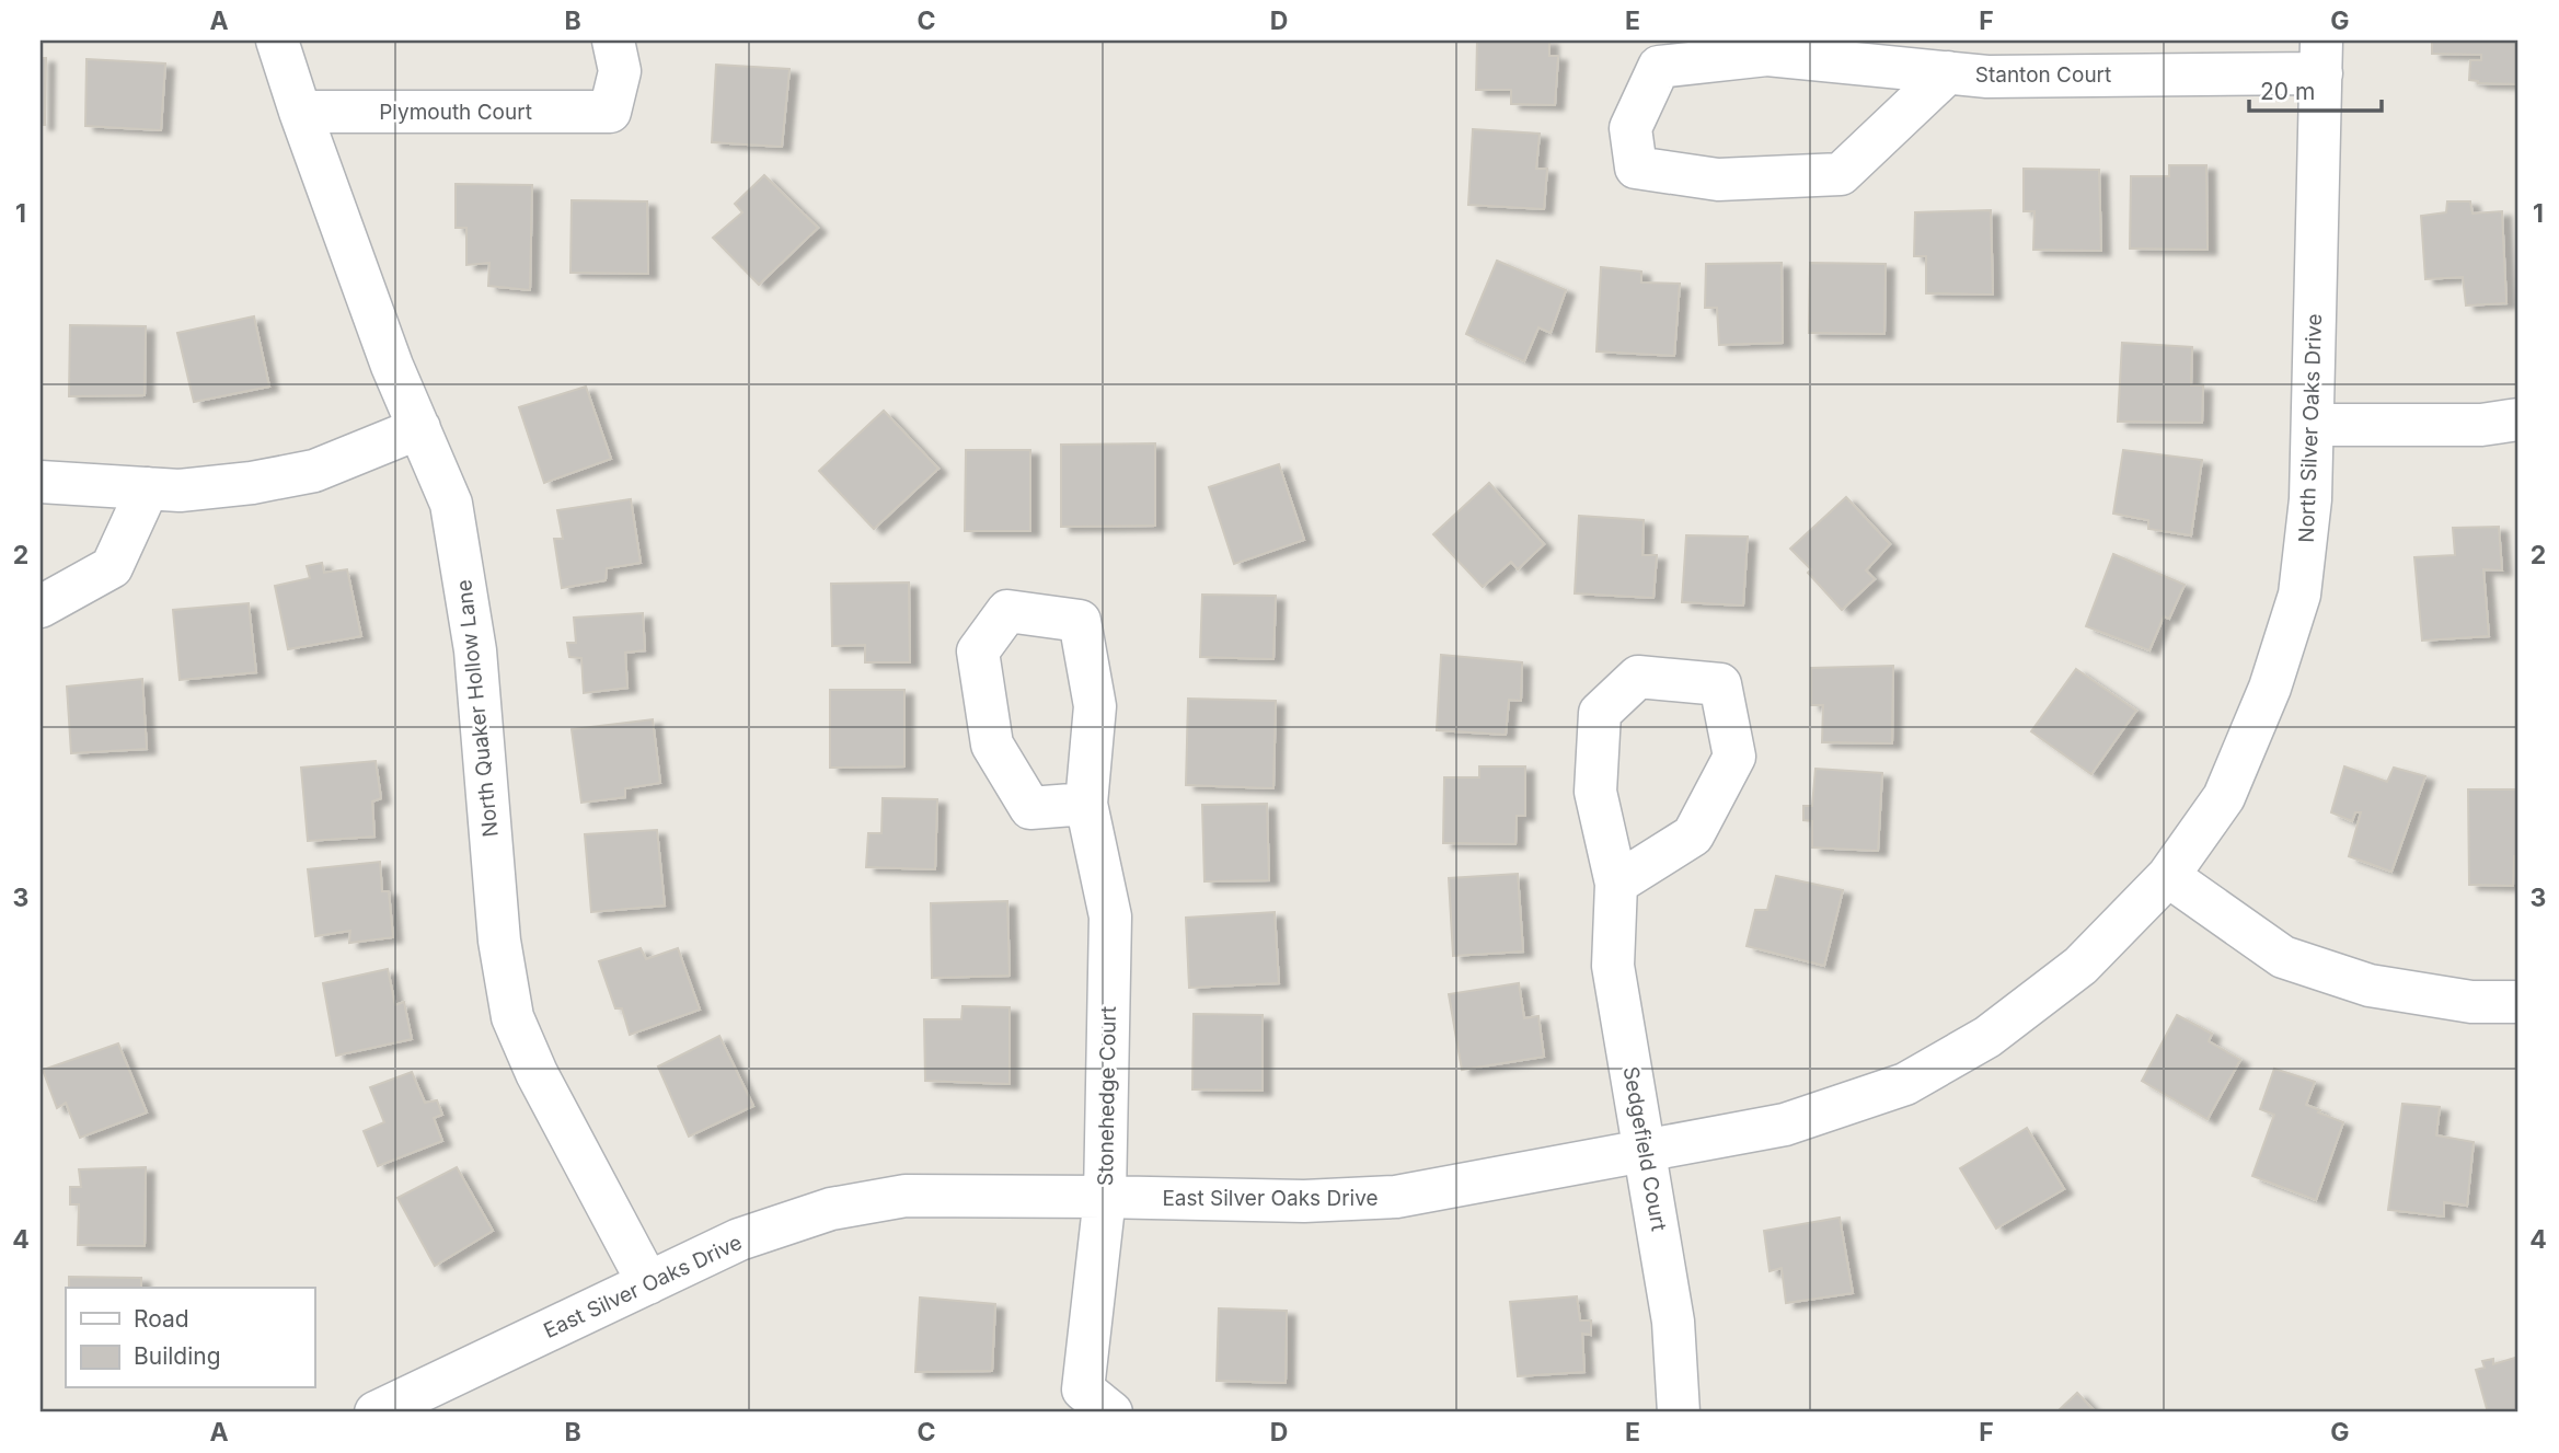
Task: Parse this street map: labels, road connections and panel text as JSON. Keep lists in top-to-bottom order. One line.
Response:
{"streets":{"street":["Stanton Court","Plymouth Court","North Silver Oaks Drive","North Quaker Hollow Lane","Stonehedge Court","Sedgefield Court","East Silver Oaks Drive"]},"crossings":[["Stanton Court","North Silver Oaks Drive"],["Plymouth Court","North Quaker Hollow Lane"],["North Silver Oaks Drive","East Silver Oaks Drive"],["North Quaker Hollow Lane","East Silver Oaks Drive"],["Stonehedge Court","East Silver Oaks Drive"],["Sedgefield Court","East Silver Oaks Drive"]],"legend":["Road","Building"],"scale_bar":"20 m","grid":{"columns":["A","B","C","D","E","F","G"],"rows":["1","2","3","4"]}}
